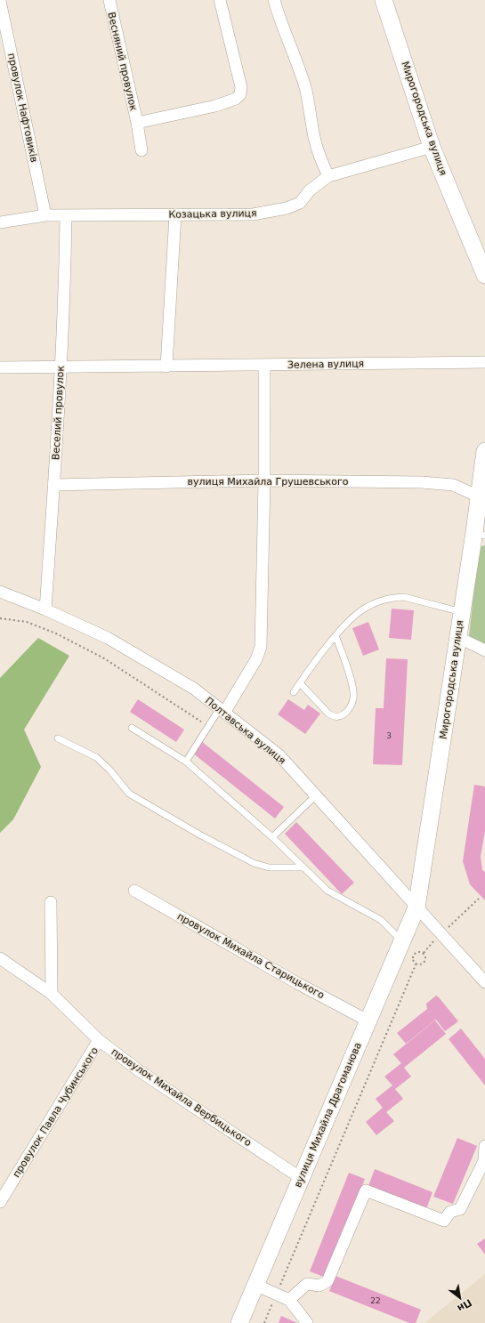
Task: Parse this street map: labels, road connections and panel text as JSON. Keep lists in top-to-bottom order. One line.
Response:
{"streets":{"street":["Весняний провулок","провулок Нафтовиків","Мирогородська вулиця","Козацька вулиця","Зелена вулиця","Веселий провулок","вулиця Михайла Грушевського","Полтавська вулиця","провулок Михайла Старицького","провулок Михайла Вербицького","провулок Павла Чубинського","вулиця Михайла Драгоманова"]},"crossings":[["провулок Нафтовиків","Козацька вулиця"],["Мирогородська вулиця","Козацька вулиця"],["Мирогородська вулиця","вулиця Михайла Грушевського"],["Мирогородська вулиця","Полтавська вулиця"],["Мирогородська вулиця","вулиця Михайла Драгоманова"],["Козацька вулиця","Веселий провулок"],["Зелена вулиця","Веселий провулок"],["Веселий провулок","вулиця Михайла Грушевського"],["Веселий провулок","Полтавська вулиця"],["Полтавська вулиця","вулиця Михайла Драгоманова"],["провулок Михайла Старицького","вулиця Михайла Драгоманова"],["провулок Михайла Вербицького","провулок Павла Чубинського"],["провулок Михайла Вербицького","вулиця Михайла Драгоманова"]],"house_numbers":["3","22"],"north":"bottom right"}
